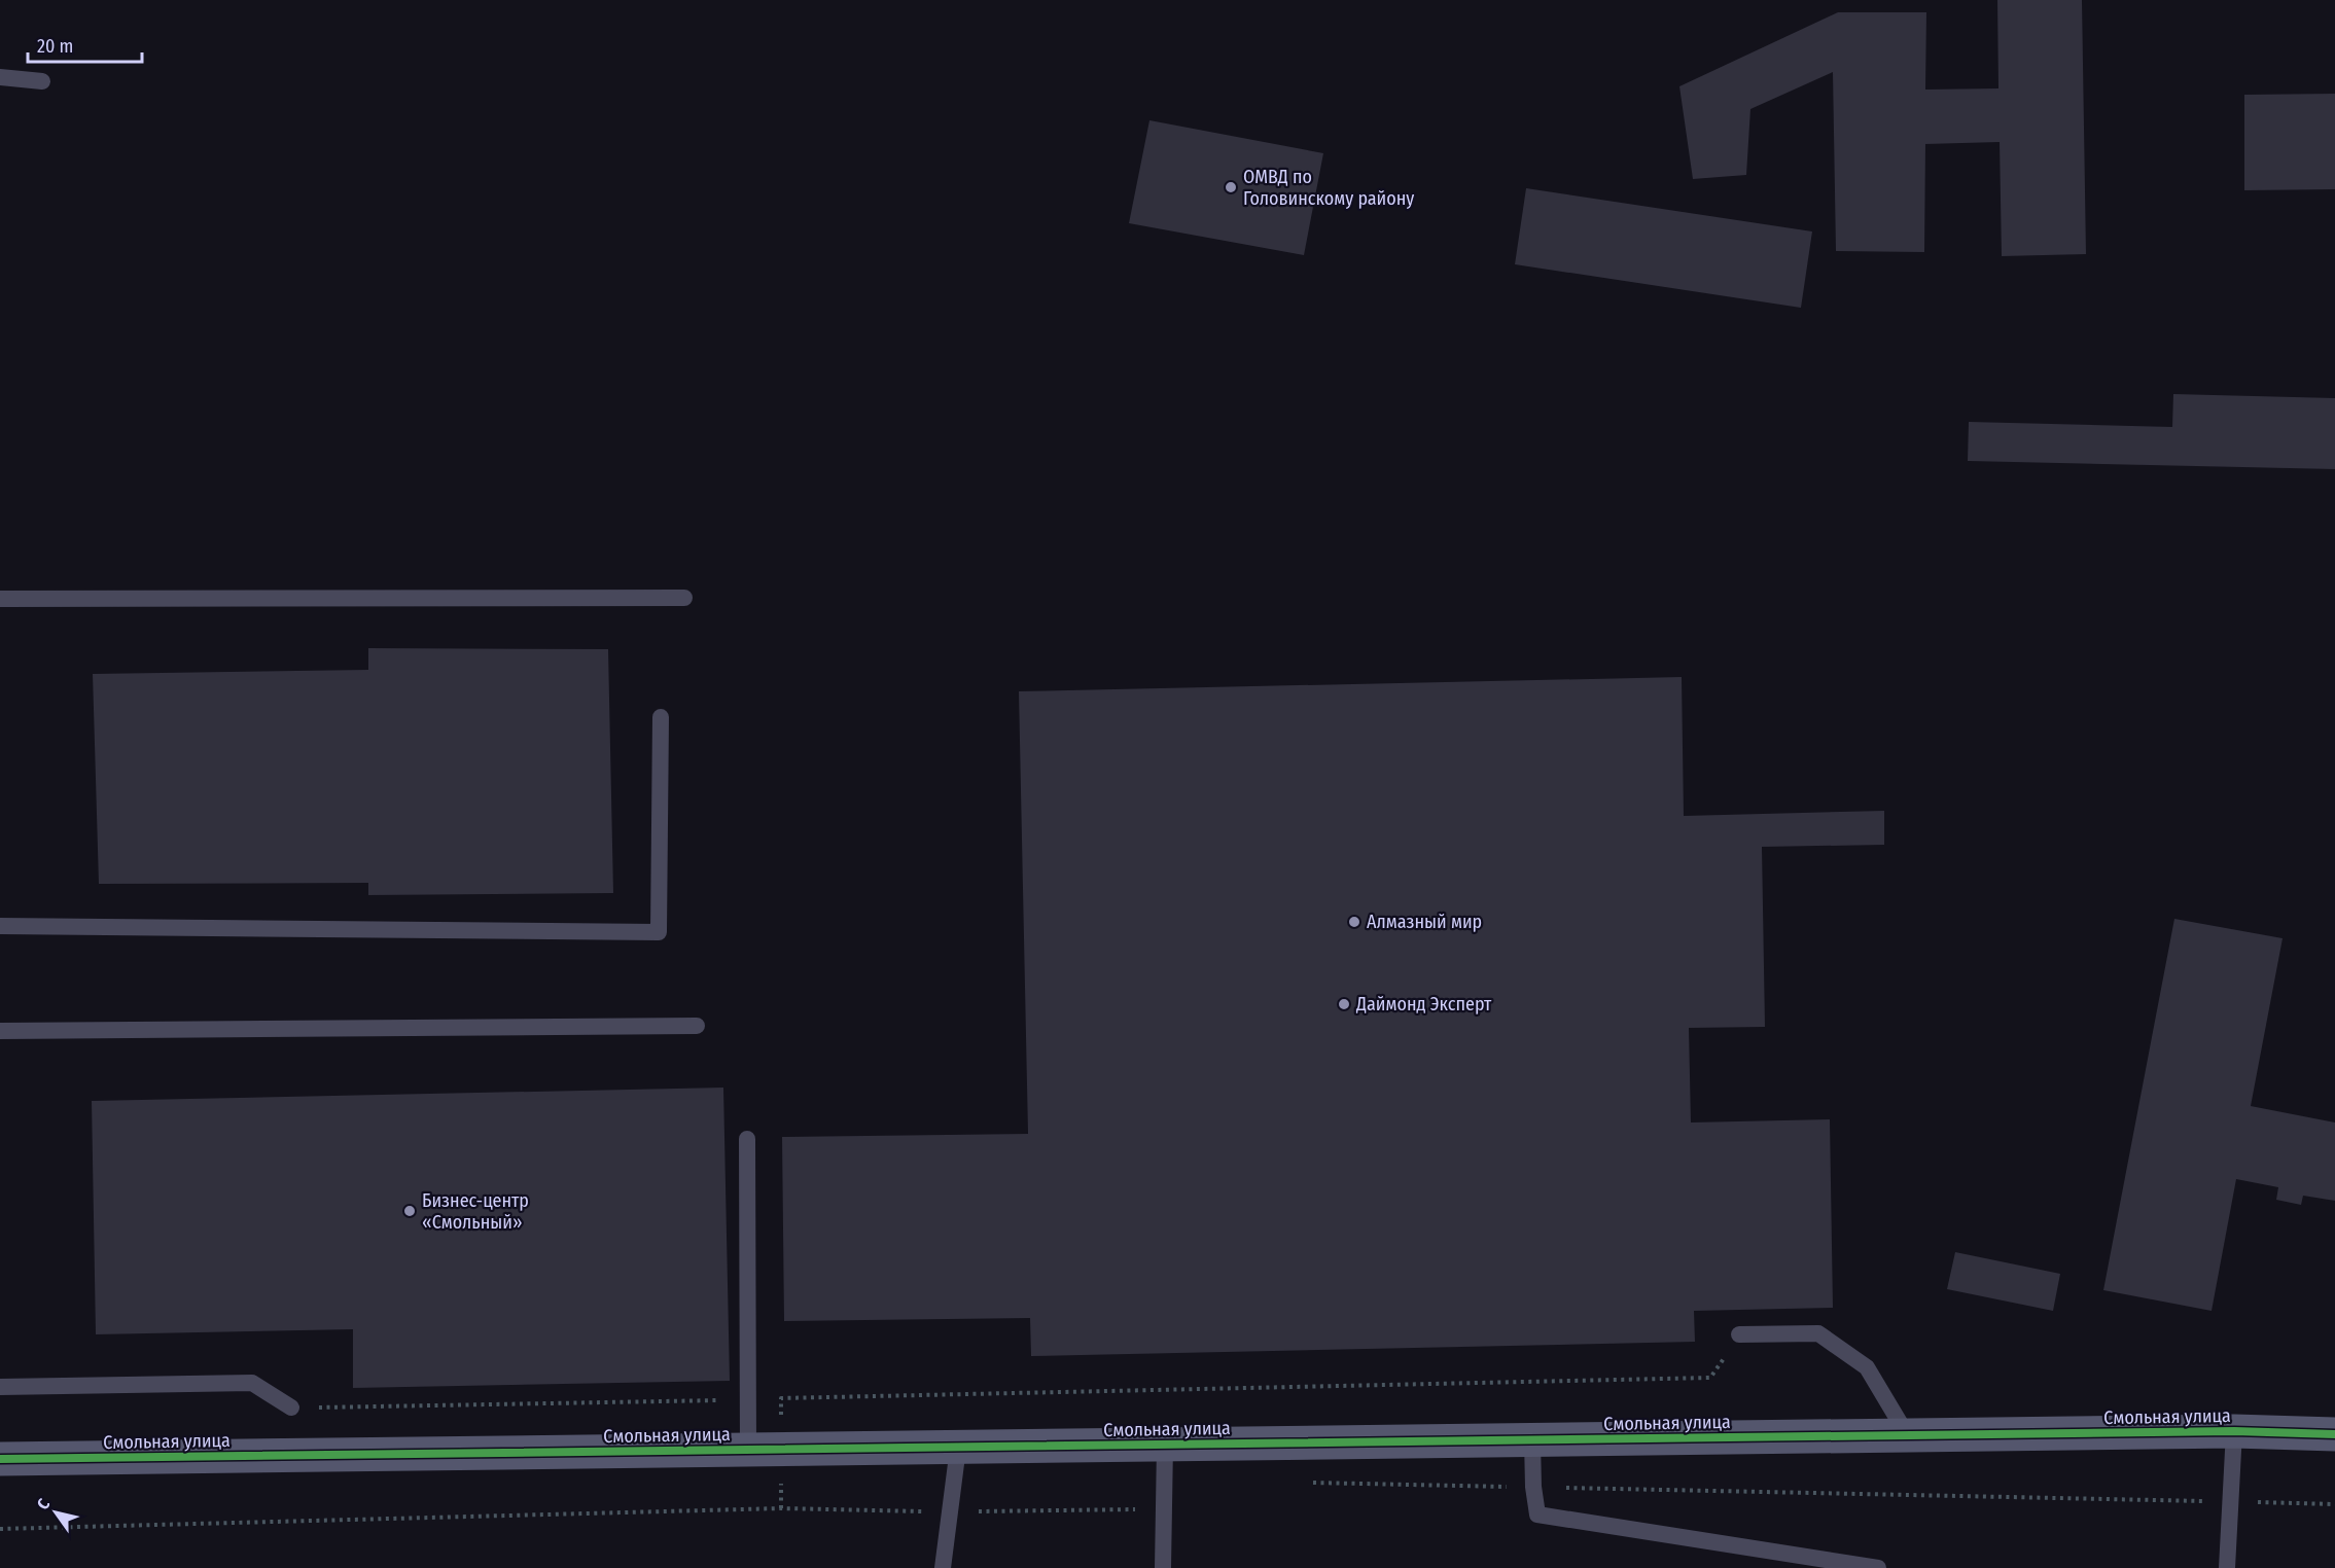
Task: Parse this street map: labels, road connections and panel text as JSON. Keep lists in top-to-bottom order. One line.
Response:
{"streets":{"street":["Смольная улица"]},"places":["ОМВД по Головинскому району","Алмазный мир","Даймонд Эксперт","Бизнес-центр «Смольный»"],"scale_bar":"20 m","north":"top left"}
